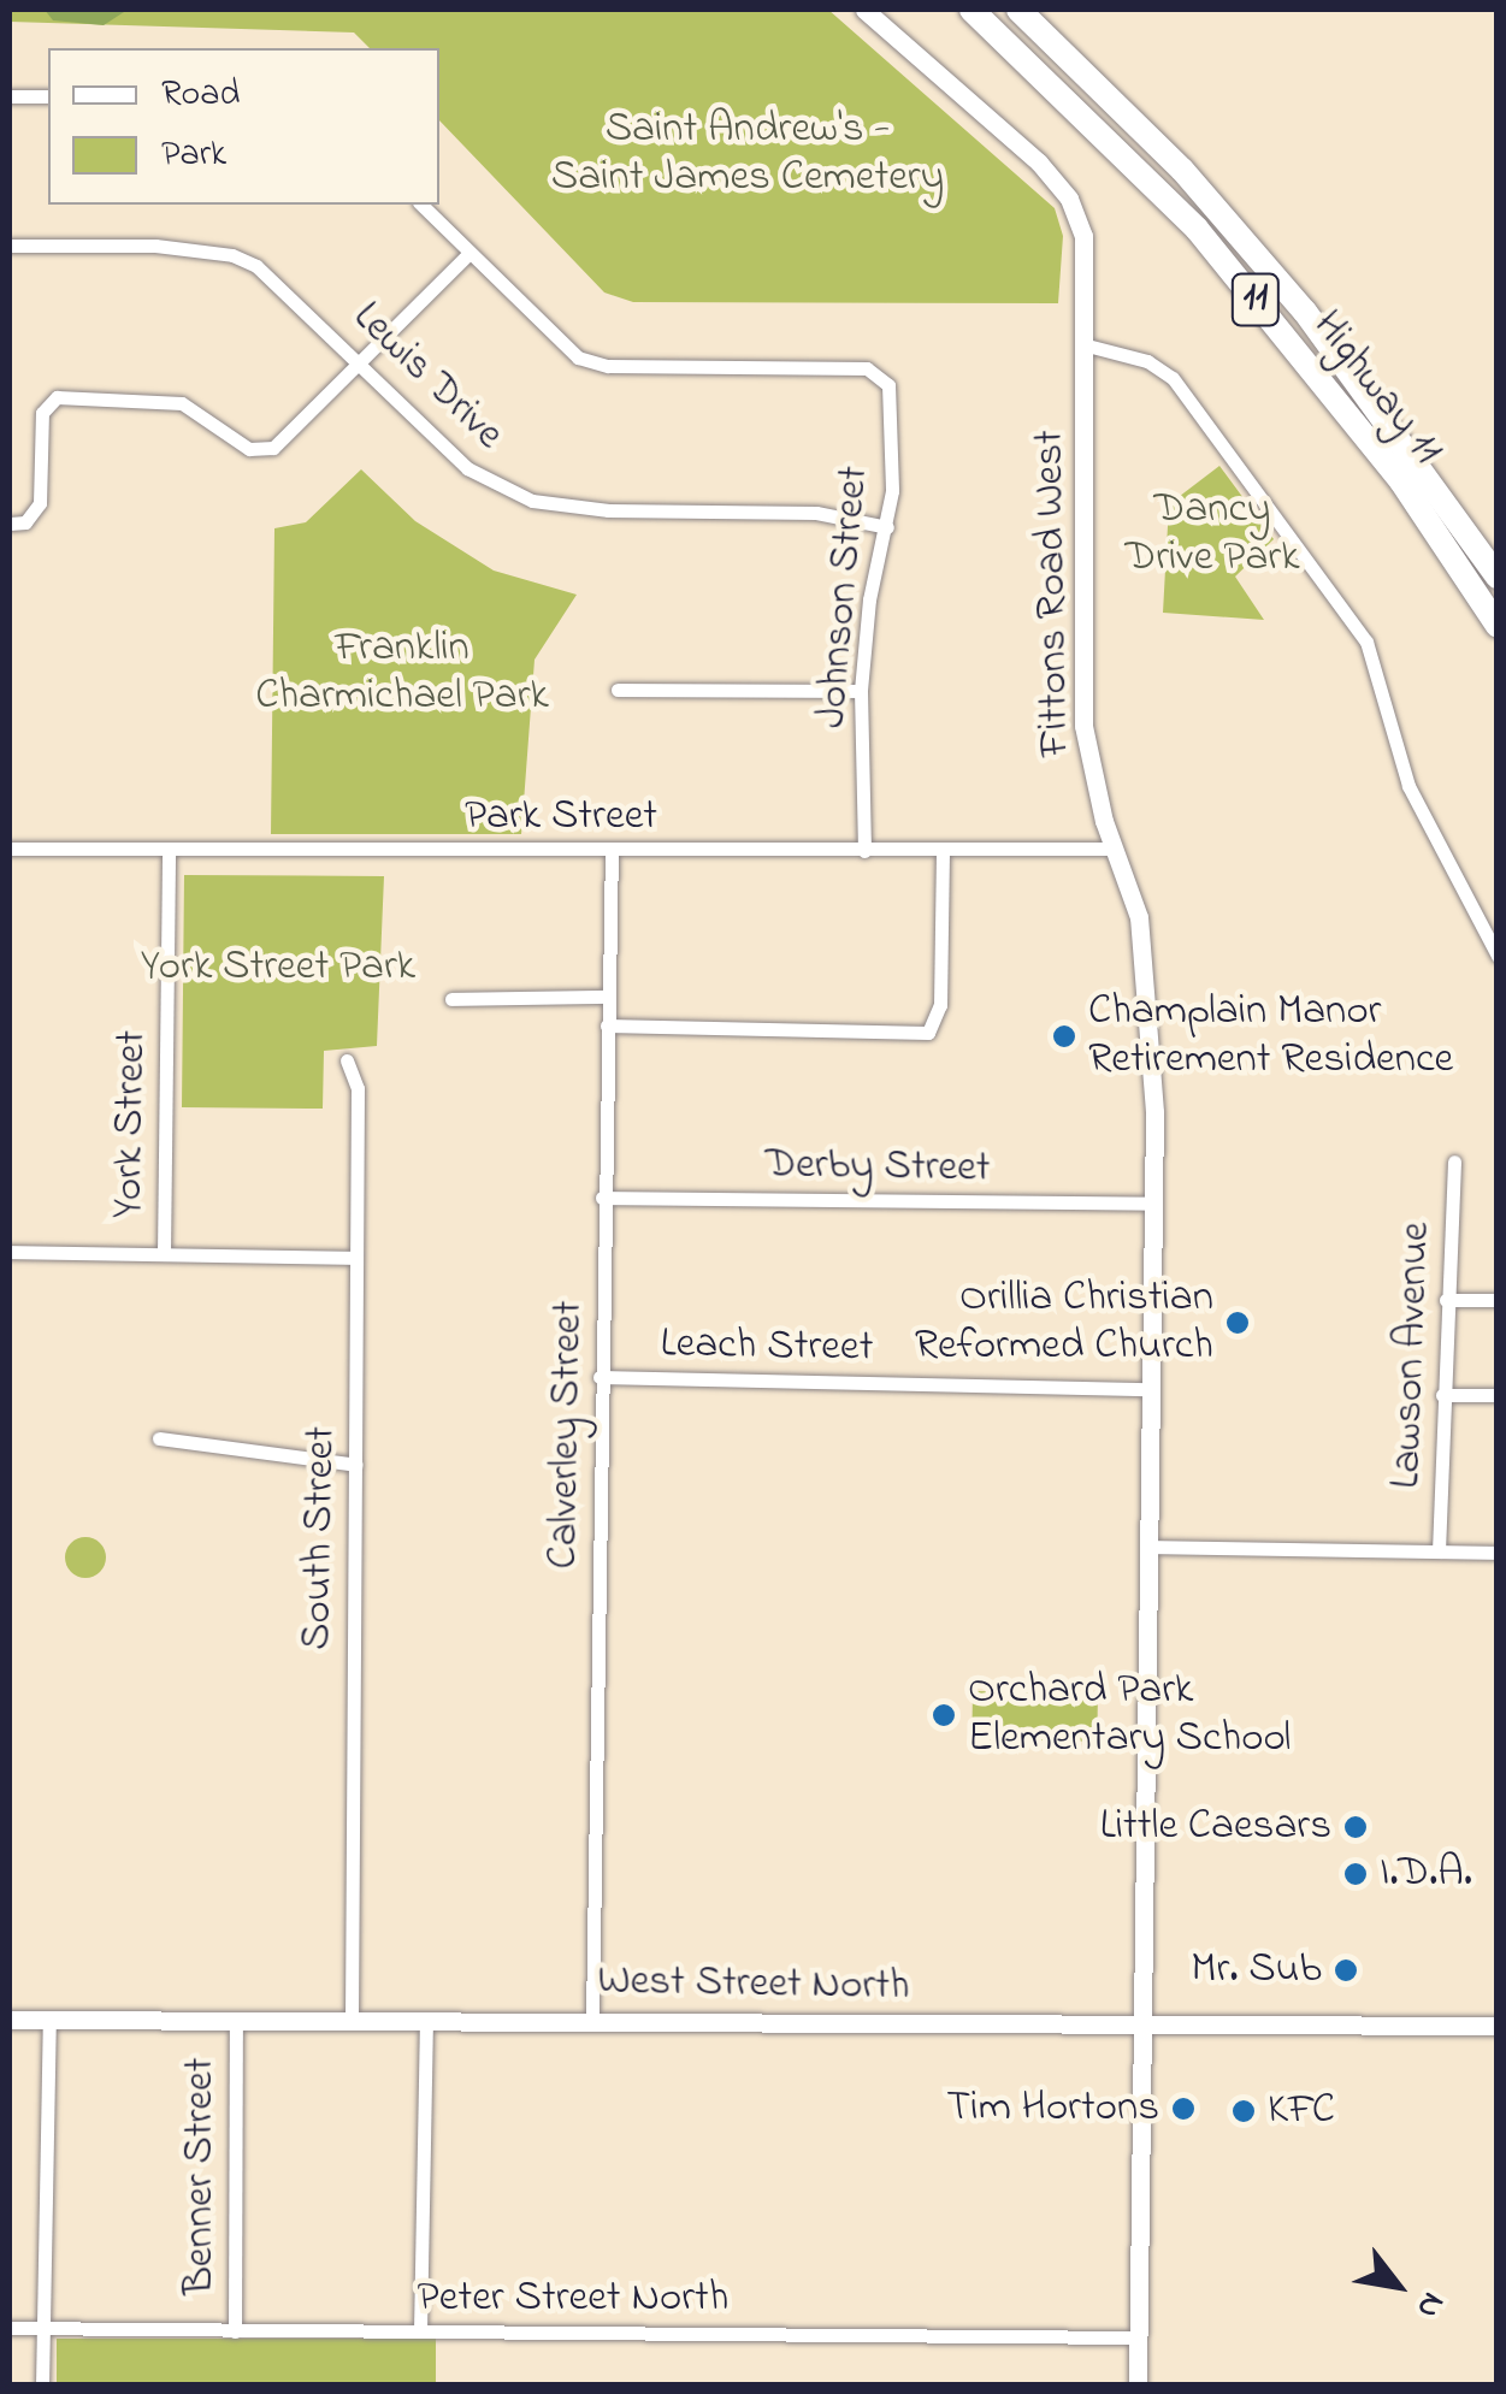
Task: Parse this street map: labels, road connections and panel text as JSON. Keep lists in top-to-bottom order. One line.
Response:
{"streets":{"highway":["11","Highway 11"],"street":["Lewis Drive","Fittons Road West","Johnson Street","Park Street","York Street","Derby Street","Leach Street","Lawson Avenue","Calverley Street","South Street","West Street North","Benner Street","Peter Street North"]},"crossings":[["Lewis Drive","Johnson Street"],["Fittons Road West","Park Street"],["Fittons Road West","Derby Street"],["Fittons Road West","Leach Street"],["Fittons Road West","West Street North"],["Fittons Road West","Peter Street North"],["Johnson Street","Park Street"],["Park Street","York Street"],["Park Street","Calverley Street"],["Derby Street","Calverley Street"],["Leach Street","Calverley Street"],["Calverley Street","West Street North"],["South Street","West Street North"],["West Street North","Benner Street"],["Benner Street","Peter Street North"]],"parks":["Saint Andrew's - Saint James Cemetery","Dancy Drive Park","Franklin Charmichael Park","York Street Park"],"places":["Champlain Manor Retirement Residence","Orillia Christian Reformed Church","Orchard Park Elementary School","Little Caesars","I.D.A.","Mr. Sub","Tim Hortons","KFC"],"legend":["Road","Park"],"north":"bottom right"}
